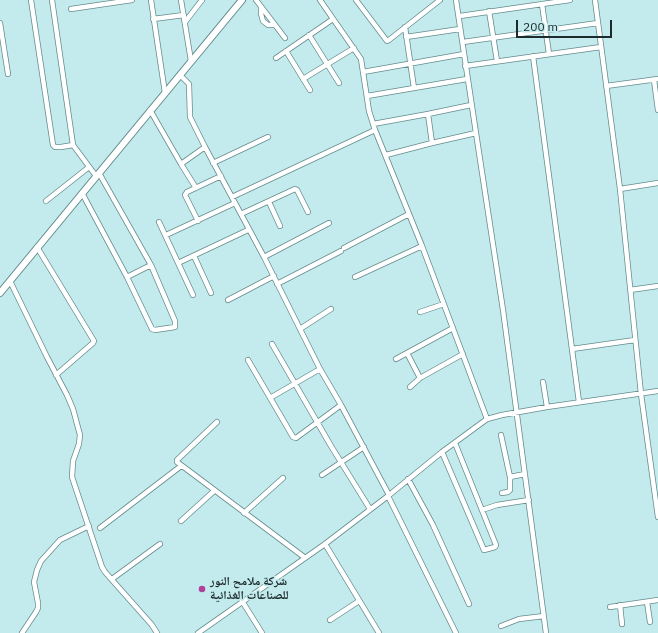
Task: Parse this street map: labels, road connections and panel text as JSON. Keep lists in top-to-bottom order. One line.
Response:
{"places":["شركة ملامح النور للصناعات الغذائية"],"scale_bar":"200 m"}
